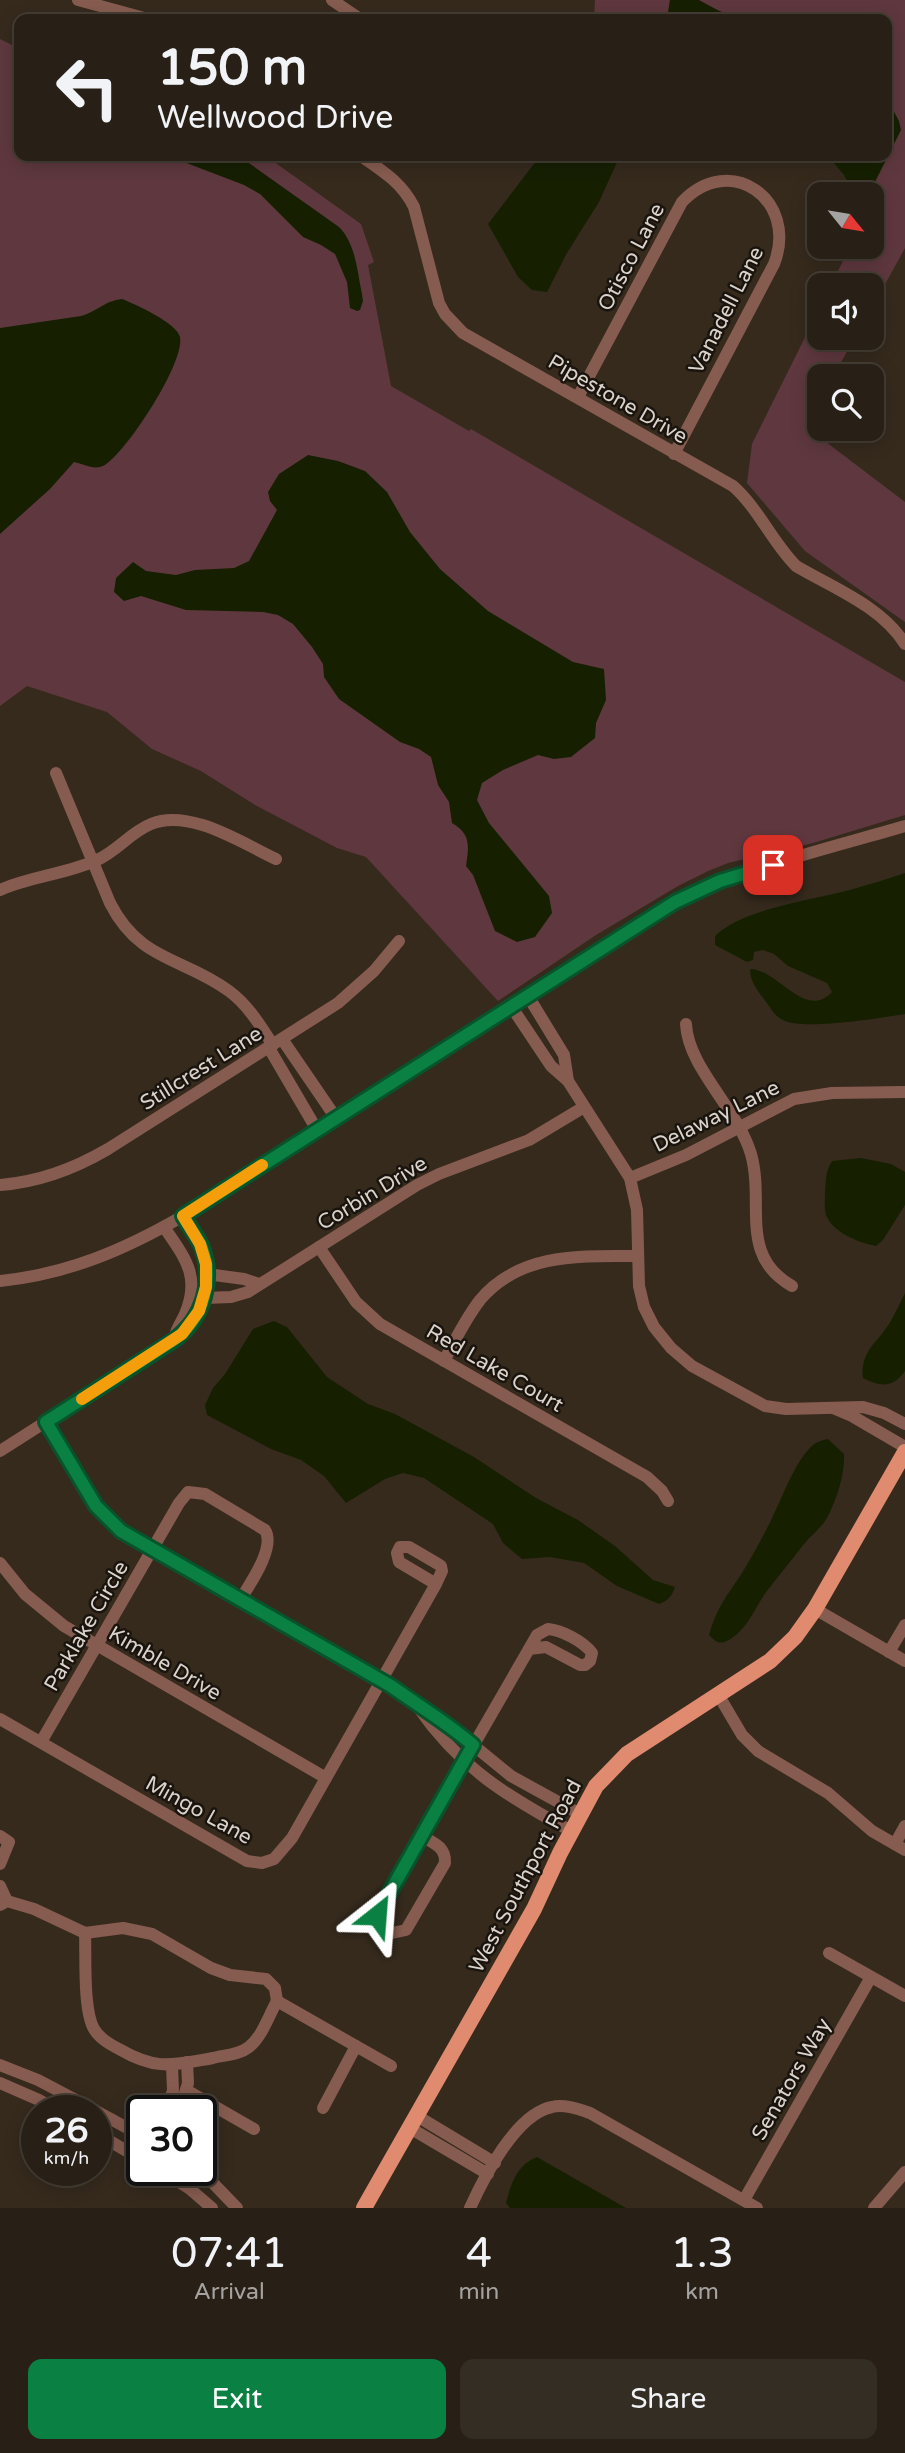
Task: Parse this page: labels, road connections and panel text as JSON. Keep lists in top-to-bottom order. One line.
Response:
{"streets":{"main road":["West Southport Road"],"street":["Otisco Lane","Vanadell Lane","Pipestone Drive","Stillcrest Lane","Delaway Lane","Corbin Drive","Red Lake Court","Parklake Circle","Kimble Drive","Mingo Lane","Senators Way"]},"crossings":[["Otisco Lane","Vanadell Lane"],["Otisco Lane","Pipestone Drive"],["Vanadell Lane","Pipestone Drive"],["Corbin Drive","Red Lake Court"],["Parklake Circle","Kimble Drive"],["Parklake Circle","Mingo Lane"],["Kimble Drive","Mingo Lane"]],"north":"bottom right","page":{"turn":["150 m","Wellwood Drive"],"speed":"26 km/h","limit":"30","eta":["07:41","Arrival","4","min","1.3","km"],"buttons":["Exit","Share"]}}
